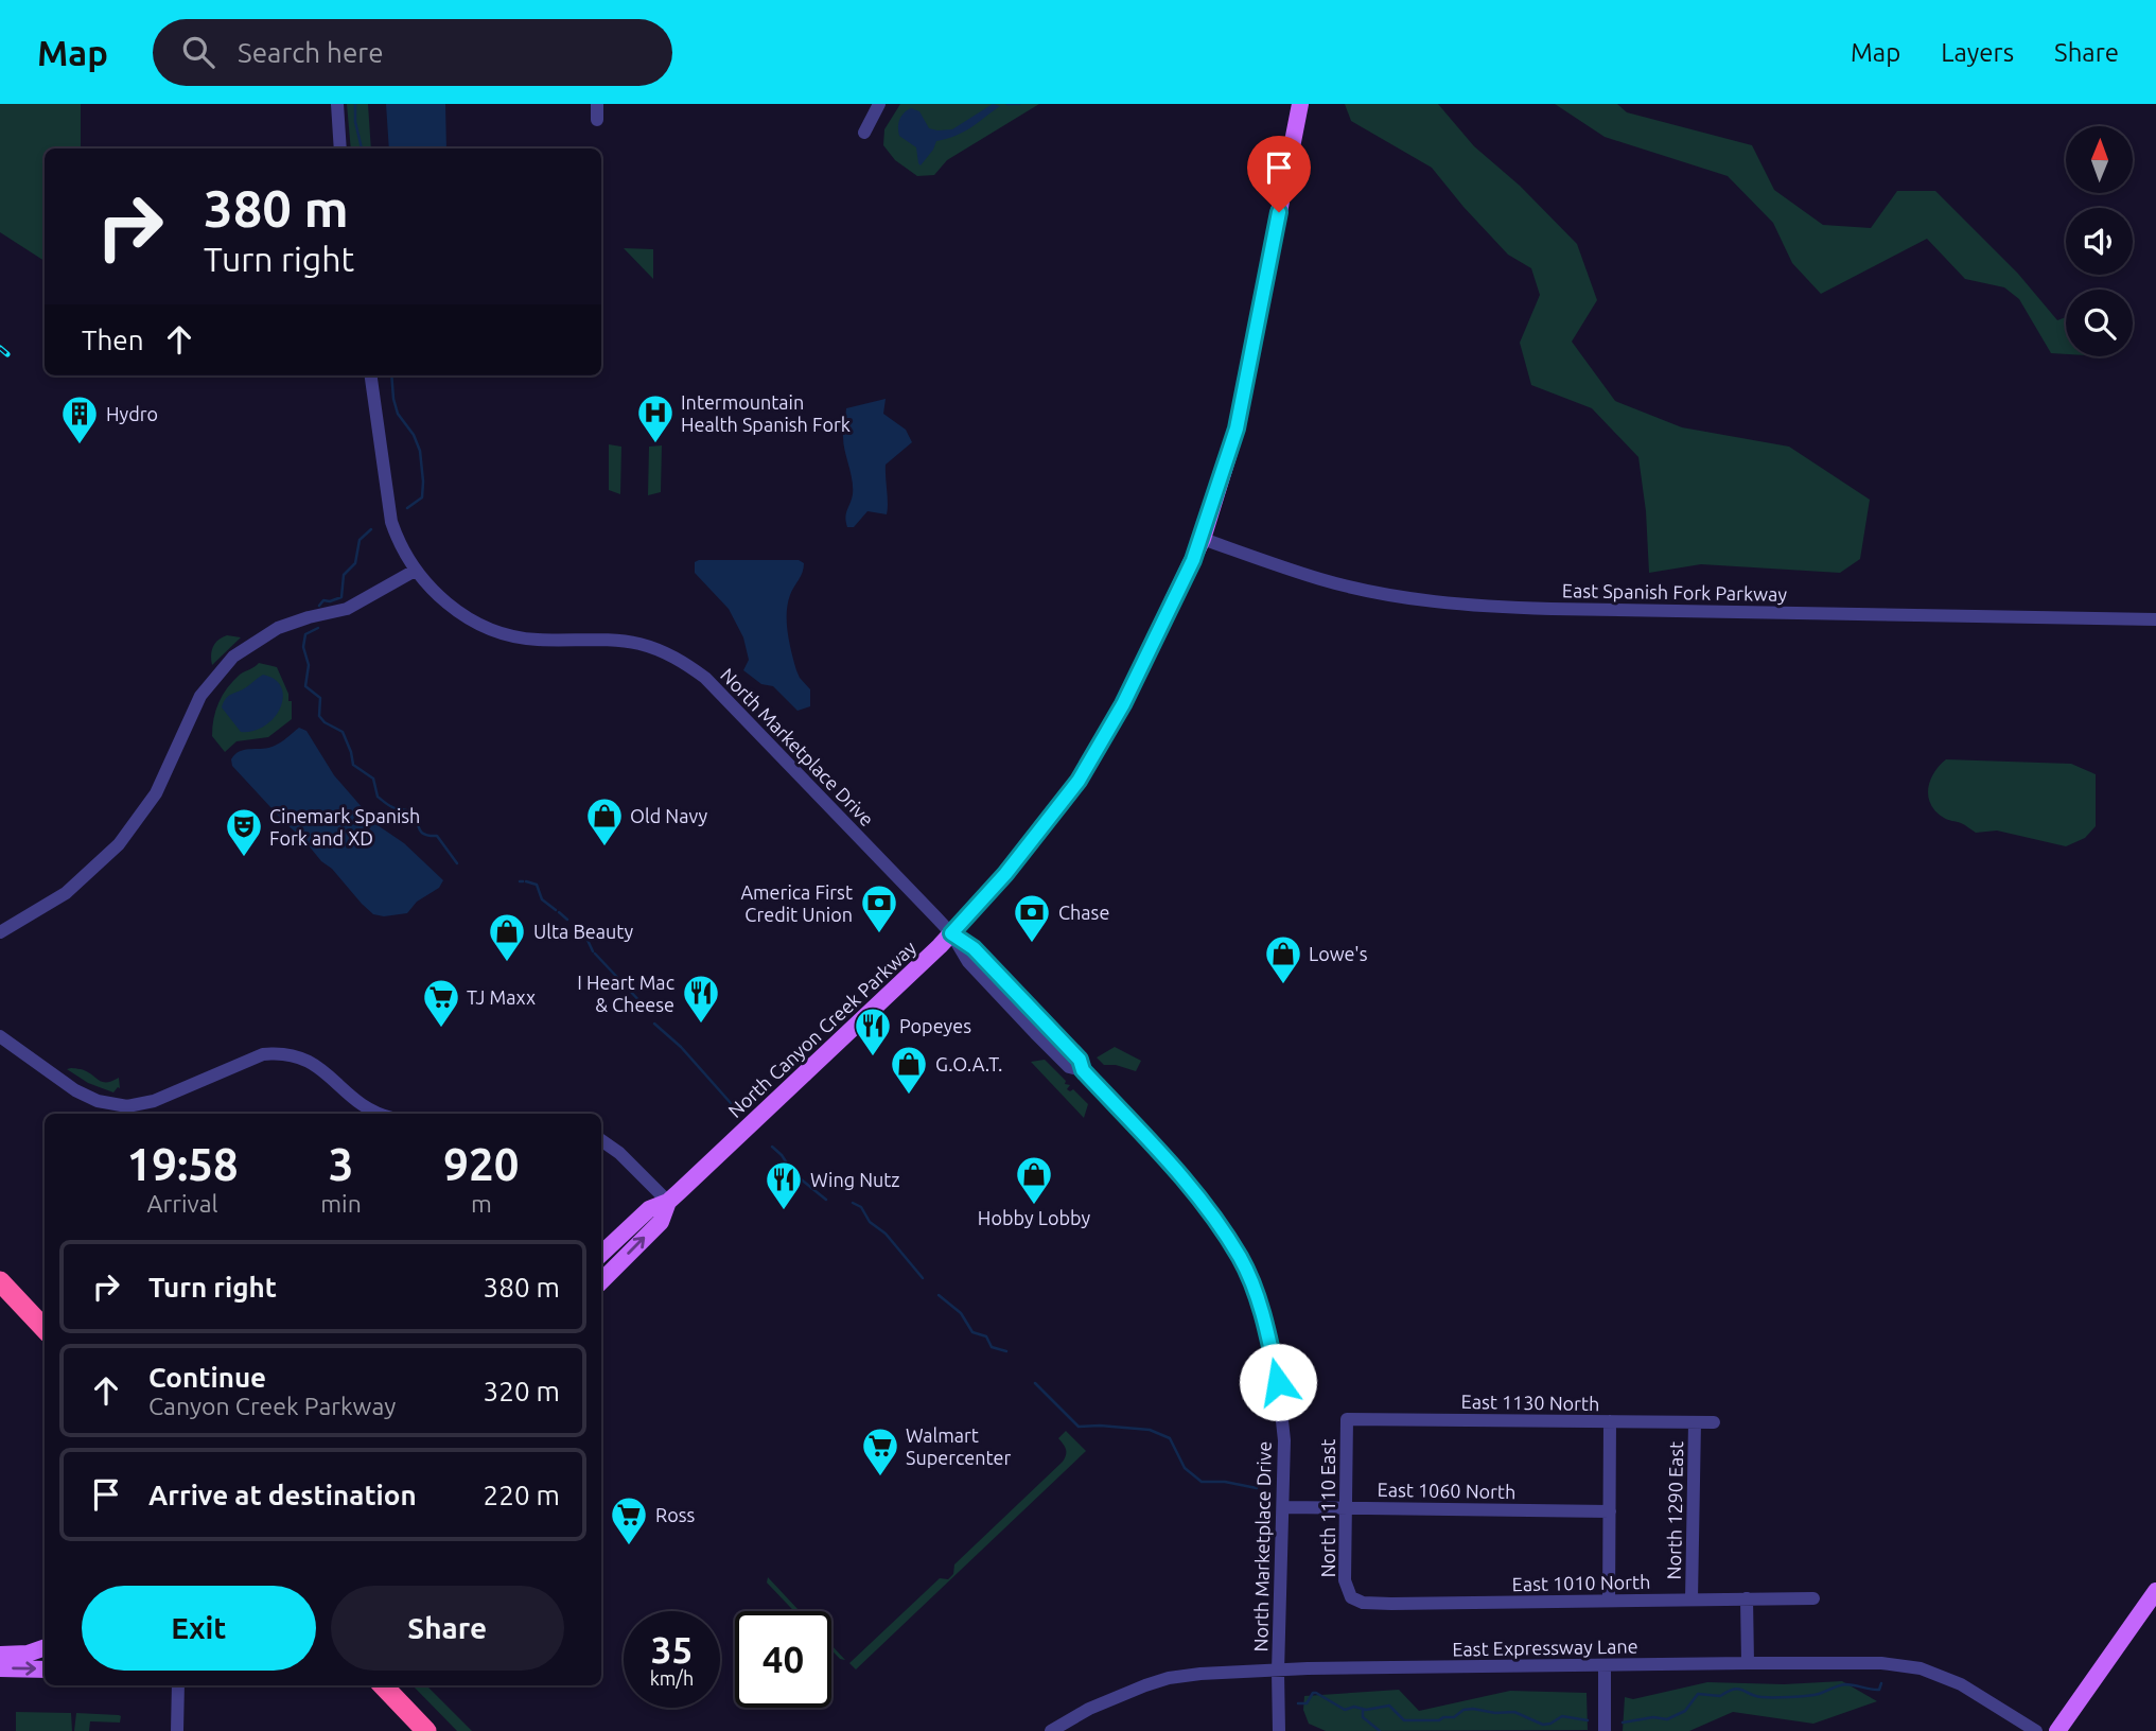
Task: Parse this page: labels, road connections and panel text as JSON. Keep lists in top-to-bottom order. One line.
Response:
{"streets":{"main road":["North Canyon Creek Parkway"],"street":["East Spanish Fork Parkway","North Marketplace Drive","East 1130 North","East 1060 North","North 1110 East","North 1290 East","East 1010 North","East Expressway Lane"]},"crossings":[["East Spanish Fork Parkway","North Canyon Creek Parkway"],["North Marketplace Drive","North Canyon Creek Parkway"],["North Marketplace Drive","East 1060 North"],["North Marketplace Drive","East Expressway Lane"],["East 1130 North","North 1110 East"],["East 1130 North","North 1290 East"],["East 1060 North","North 1110 East"],["North 1110 East","East 1010 North"],["North 1290 East","East 1010 North"]],"places":{"hospital":["Intermountain Health Spanish Fork"],"building":["Hydro"],"shop":["Old Navy","Ulta Beauty","Lowe's","G.O.A.T.","Hobby Lobby"],"theatre":["Cinemark Spanish Fork and XD"],"bank":["America First Credit Union","Chase"],"restaurant":["I Heart Mac & Cheese","Popeyes","Wing Nutz"],"supermarket":["TJ Maxx","Walmart Supercenter","Ross"]},"north":"top","page":{"header":"Map","search":"Search here","nav":["Map","Layers","Share"],"turn":["380 m","Turn right"],"then":"Then","eta":["19:58","Arrival","3","min","920","m"],"list":[{"name":"Turn right","value":"380 m"},{"name":"Continue","note":"Canyon Creek Parkway","value":"320 m"},{"name":"Arrive at destination","value":"220 m"}],"buttons":["Exit","Share"],"speed":"35 km/h","limit":"40"}}
